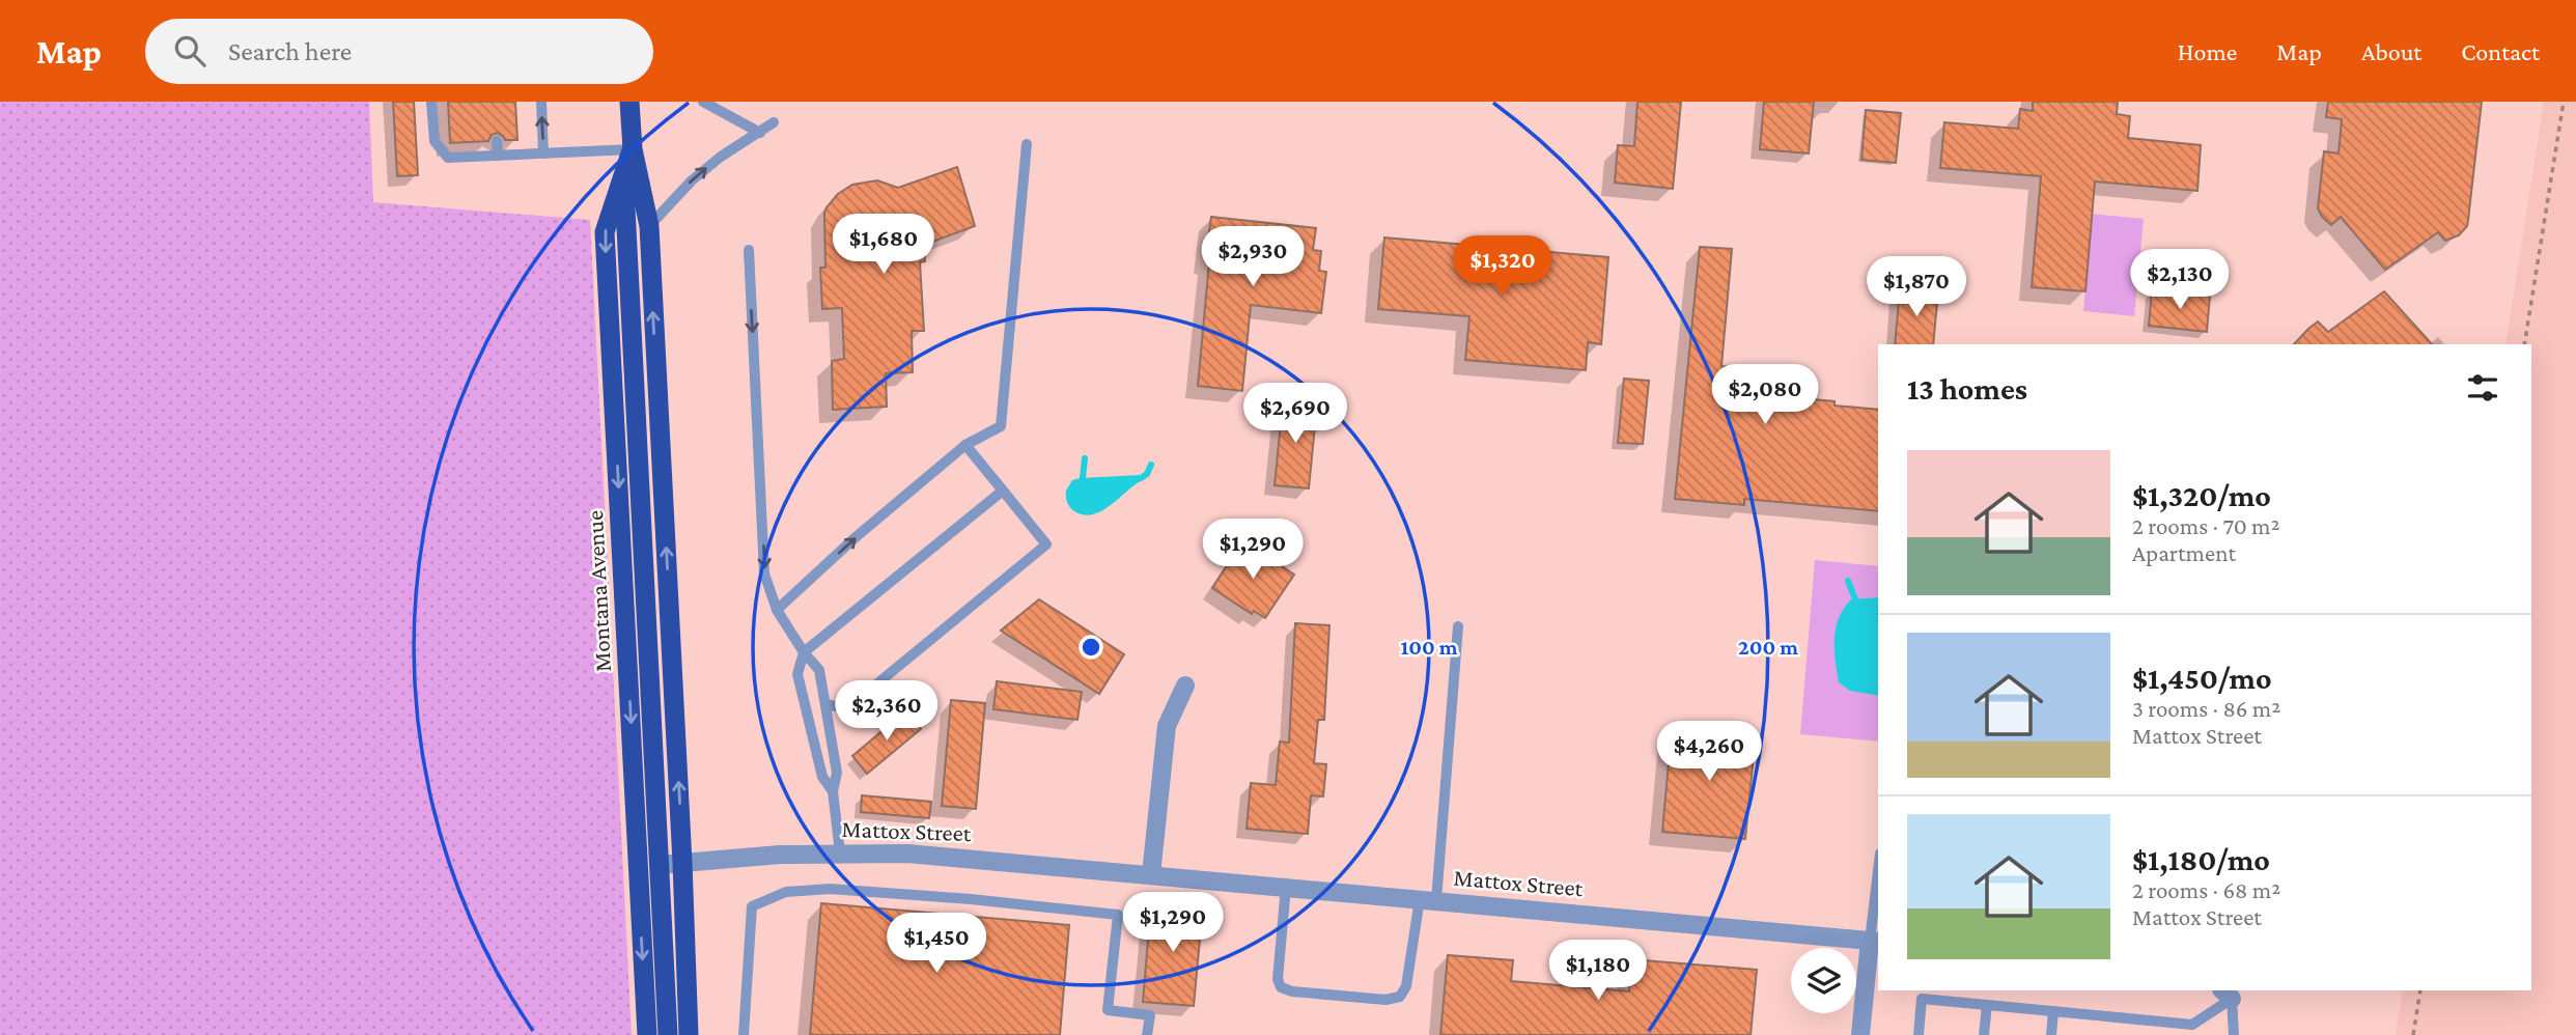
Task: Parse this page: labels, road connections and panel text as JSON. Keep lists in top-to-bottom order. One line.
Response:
{"streets":{"highway":["Montana Avenue"],"street":["Mattox Street"]},"crossings":[["Montana Avenue","Mattox Street"]],"page":{"header":"Map","search":"Search here","nav":["Home","Map","About","Contact"],"price":["$1,680","$2,930","$1,320","$2,130","$1,870","$2,080","$2,690","$1,290","$2,360","$4,260","$1,290","$1,450","$1,180"],"heading":"13 homes","list":[{"name":"$1,320/mo","note":"2 rooms · 70 m² · Apartment"},{"name":"$1,450/mo","note":"3 rooms · 86 m² · Mattox Street"},{"name":"$1,180/mo","note":"2 rooms · 68 m² · Mattox Street"}]},"rings":["100 m","200 m"]}
